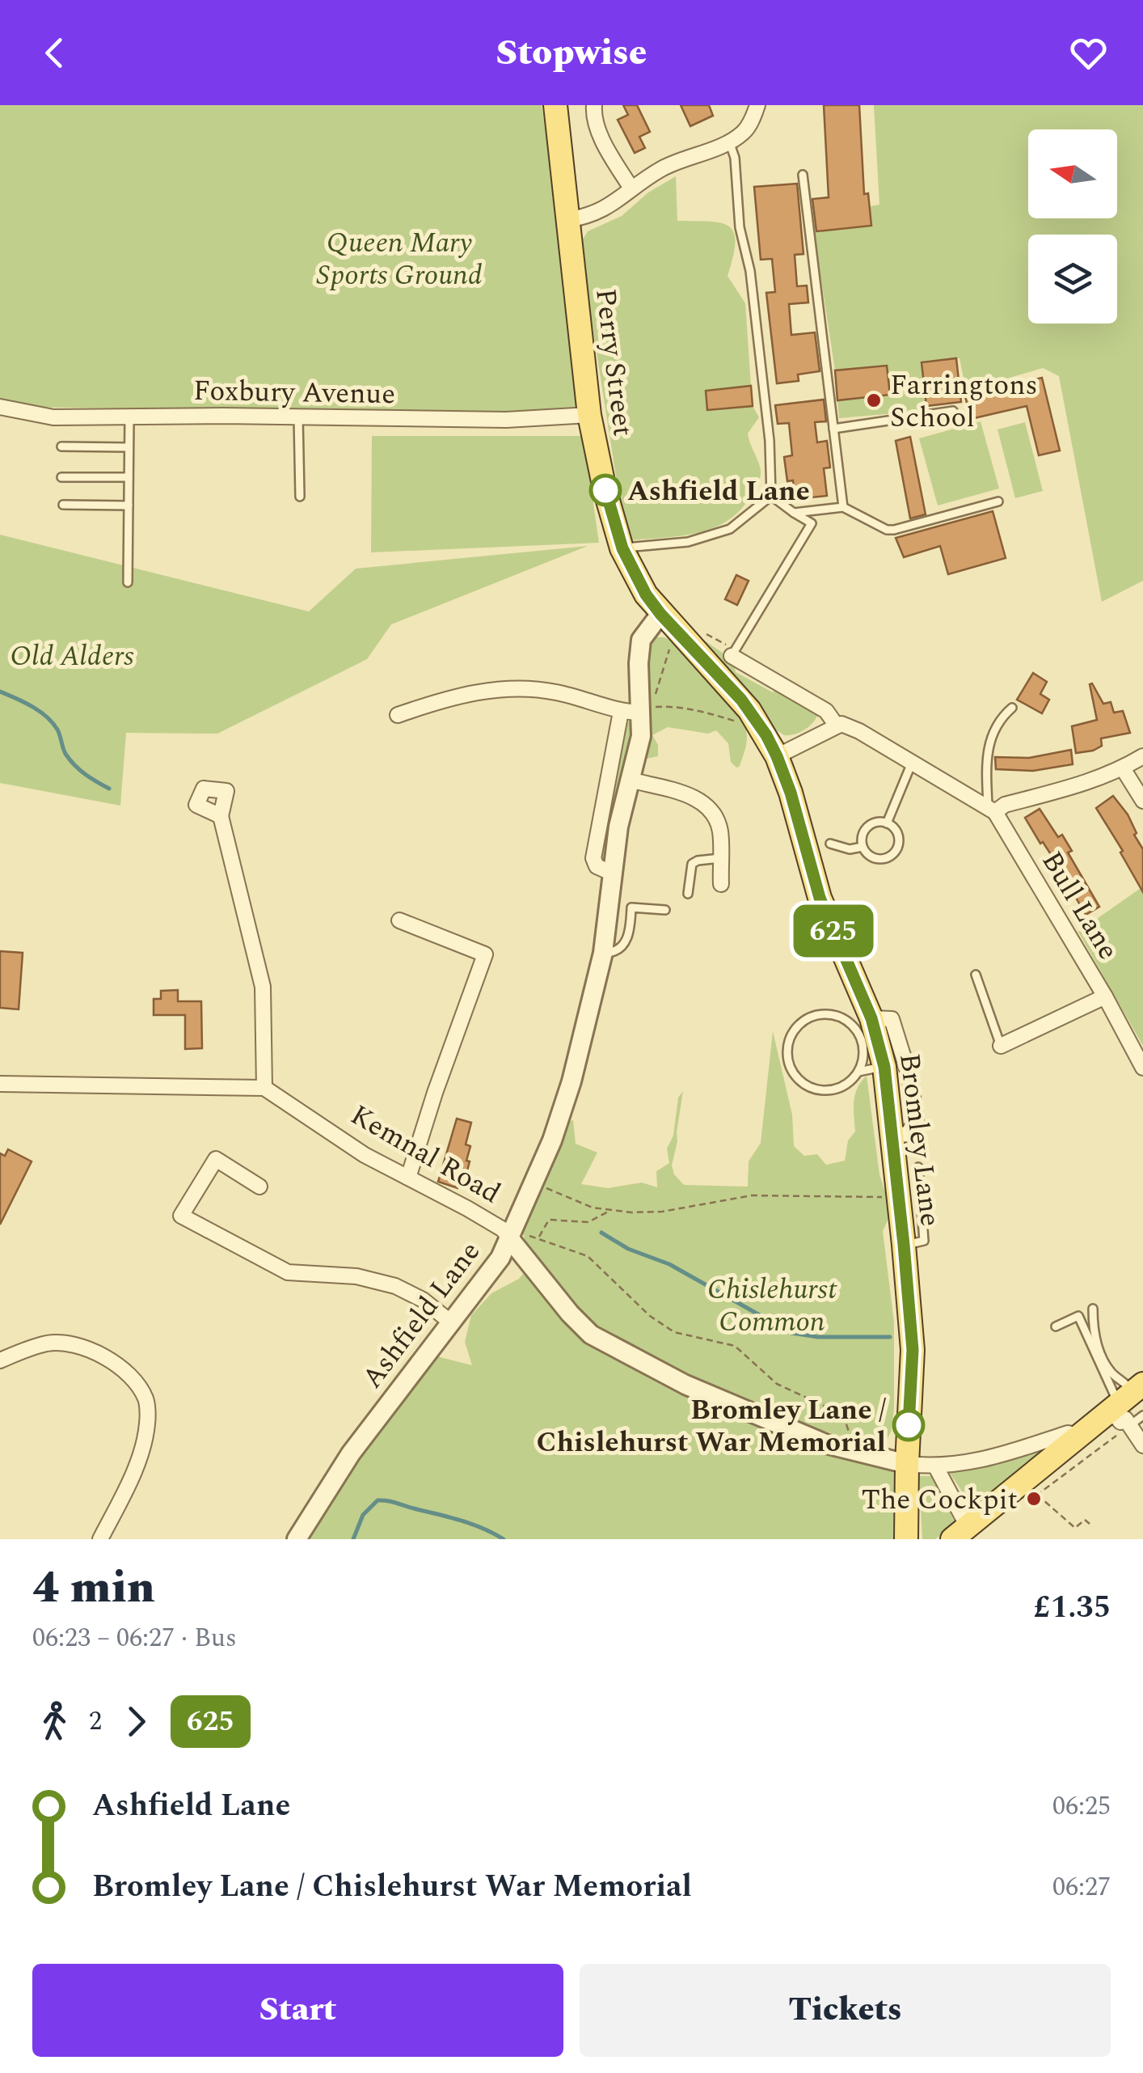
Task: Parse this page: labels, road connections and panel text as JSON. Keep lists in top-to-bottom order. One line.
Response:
{"streets":{"main road":["Perry Street","Bromley Lane"],"street":["Foxbury Avenue","Bull Lane","Kemnal Road","Ashfield Lane"]},"crossings":[["Perry Street","Foxbury Avenue"],["Perry Street","Bromley Lane"],["Perry Street","Ashfield Lane"],["Bromley Lane","Kemnal Road"],["Bromley Lane","Ashfield Lane"],["Kemnal Road","Ashfield Lane"]],"parks":["Queen Mary Sports Ground","Old Alders","Chislehurst Common"],"places":["Farringtons School","Ashfield Lane","Bromley Lane / Chislehurst War Memorial","The Cockpit"],"lines":["bus line 625"],"north":"left","page":{"header":"Stopwise","on_map":"625","heading":["4 min","06:23 – 06:27 · Bus","£1.35"],"legs":["2","625"],"list":[{"name":"Ashfield Lane","value":"06:25"},{"name":"Bromley Lane / Chislehurst War Memorial","value":"06:27"}],"buttons":["Start","Tickets"]}}
